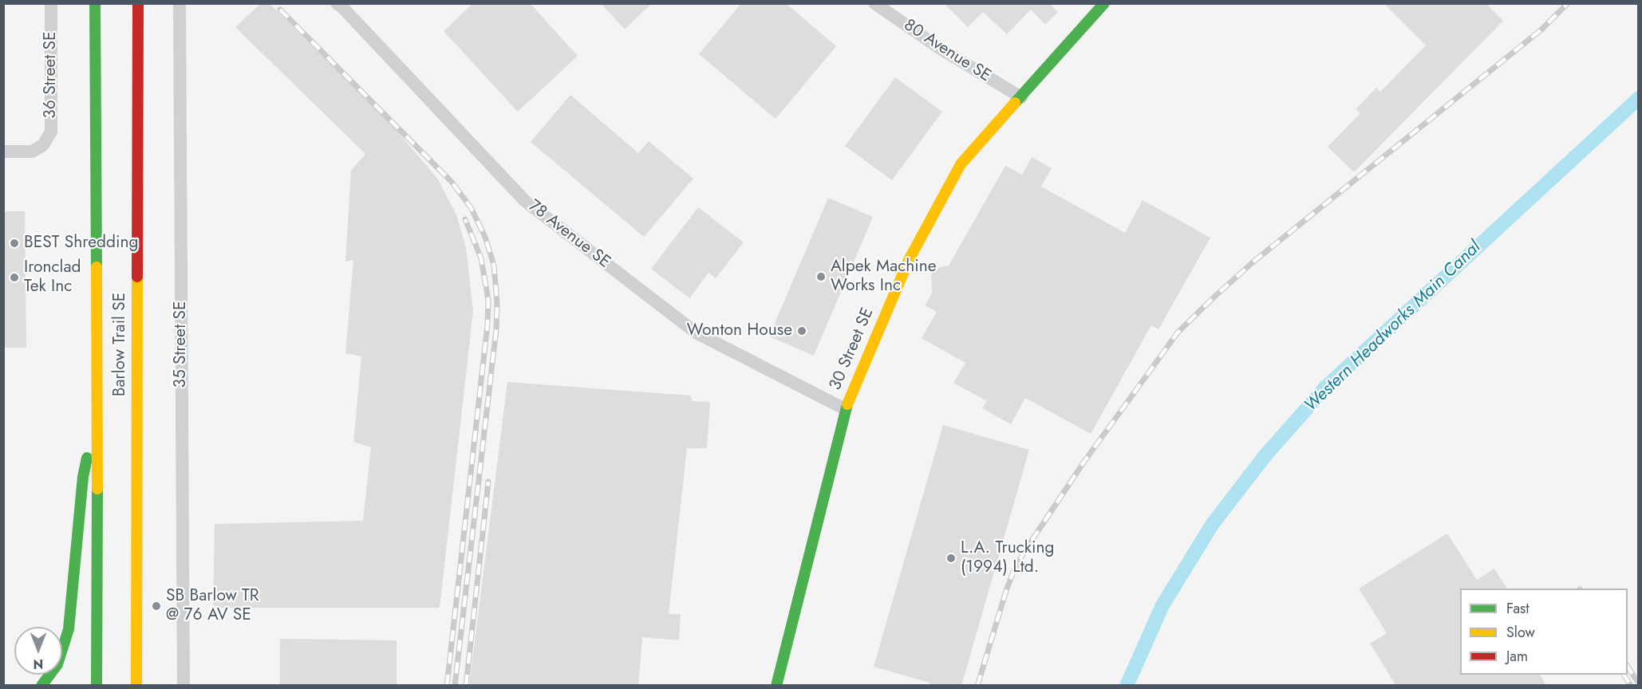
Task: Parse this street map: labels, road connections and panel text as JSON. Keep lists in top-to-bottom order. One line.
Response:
{"streets":{"main road":["Barlow Trail SE","30 Street SE"],"street":["80 Avenue SE","36 Street SE","78 Avenue SE","35 Street SE"]},"crossings":[["80 Avenue SE","30 Street SE"],["78 Avenue SE","30 Street SE"]],"water":["Western Headworks Main Canal"],"places":["BEST Shredding","Alpek Machine Works Inc","Ironclad Tek Inc","Wonton House","L.A. Trucking (1994) Ltd.","SB Barlow TR @ 76 AV SE"],"legend":["Fast","Slow","Jam"],"north":"bottom"}
